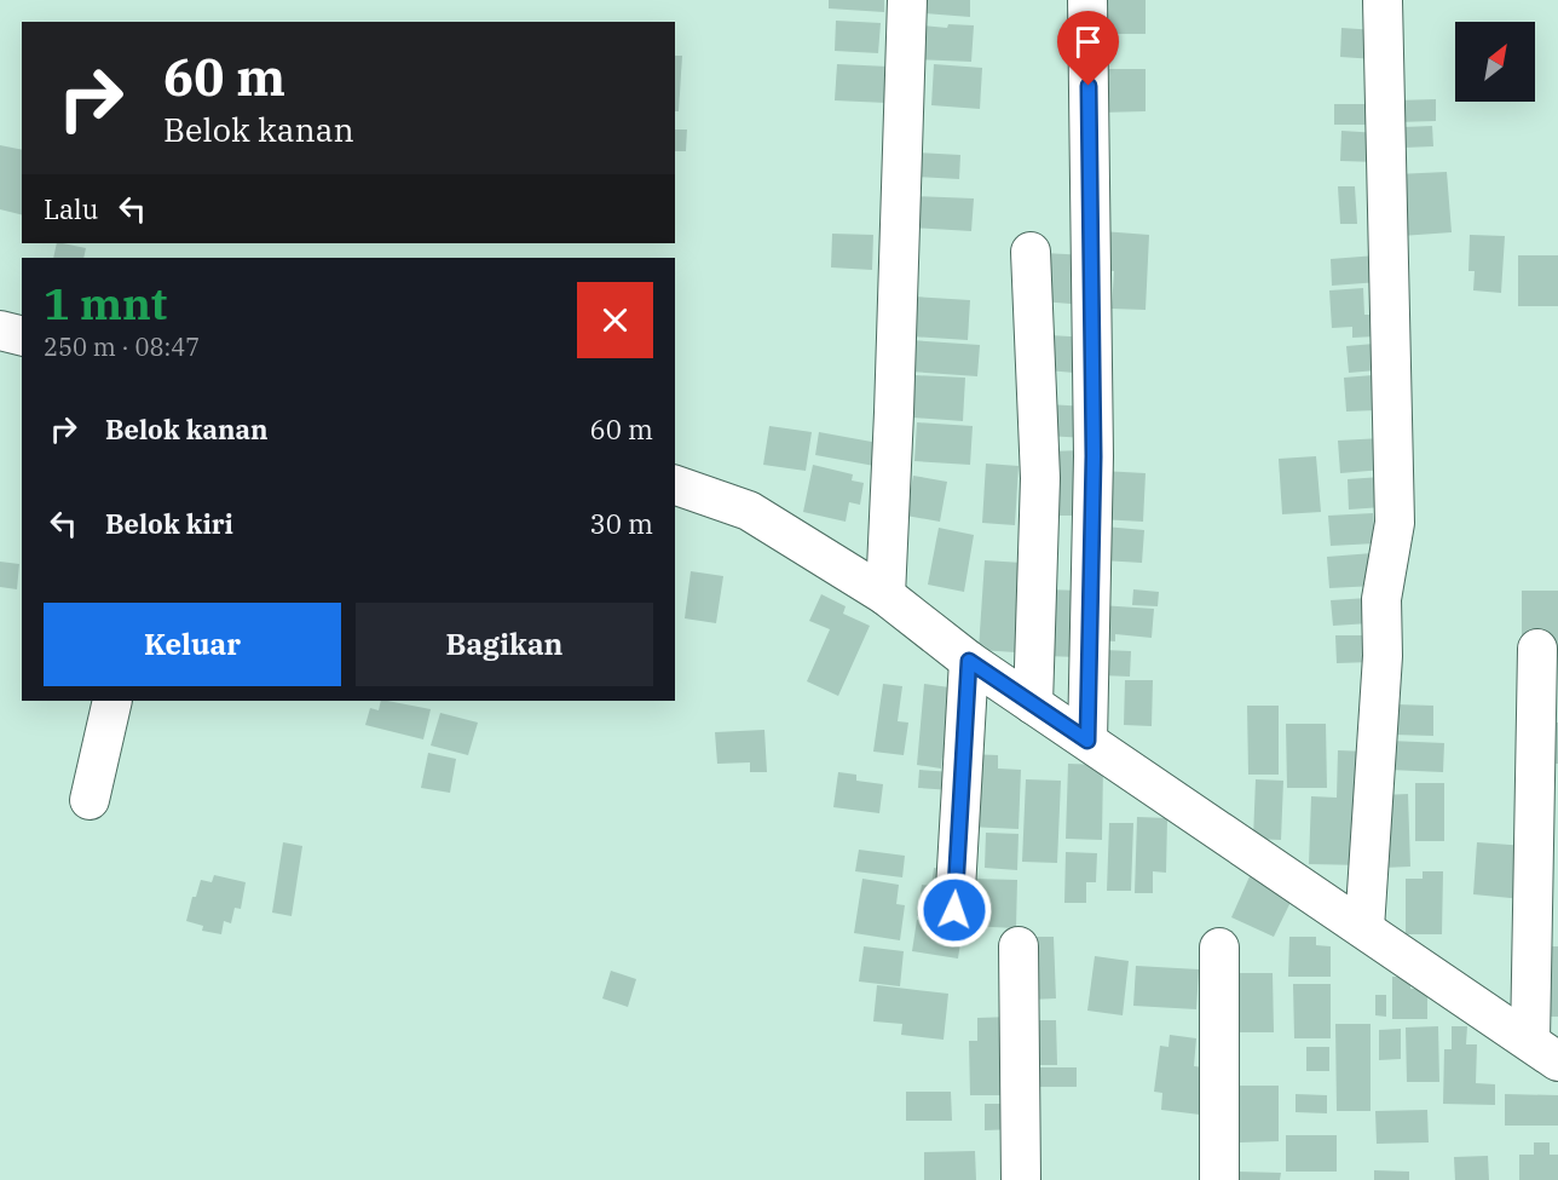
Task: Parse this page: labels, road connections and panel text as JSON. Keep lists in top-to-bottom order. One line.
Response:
{"north":"top right","page":{"turn":["60 m","Belok kanan"],"then":"Lalu","heading":["1 mnt","250 m · 08:47"],"list":[{"name":"Belok kanan","value":"60 m"},{"name":"Belok kiri","value":"30 m"}],"buttons":["Keluar","Bagikan"]}}
